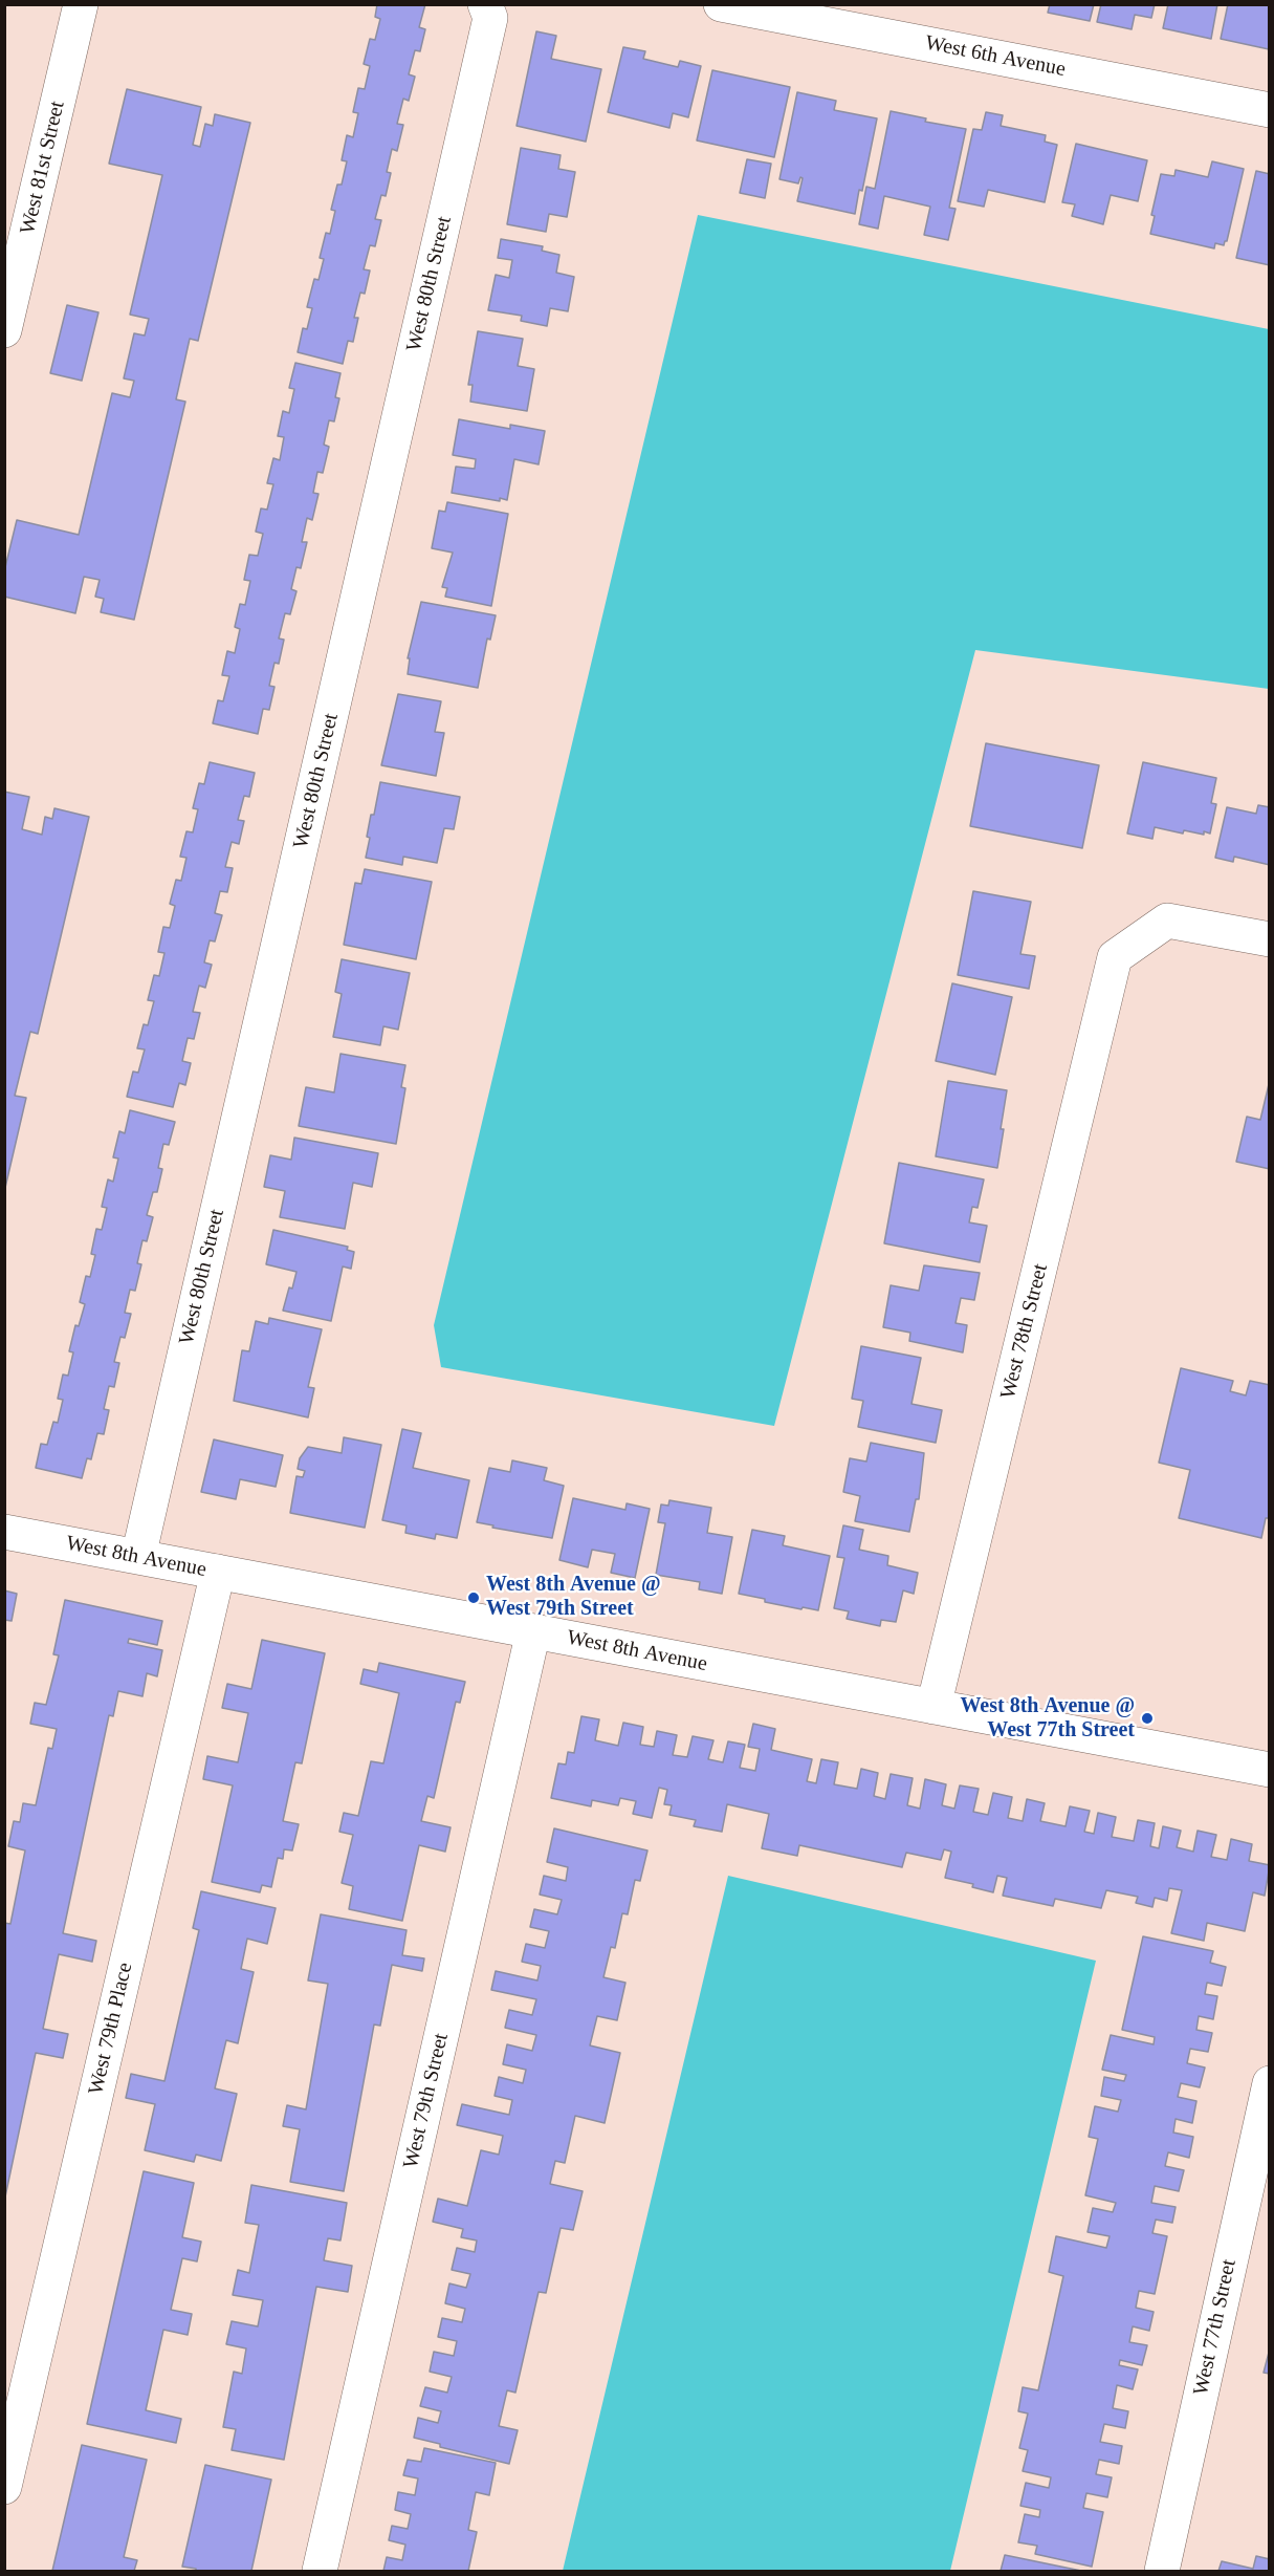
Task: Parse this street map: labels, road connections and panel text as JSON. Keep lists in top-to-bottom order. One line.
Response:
{"streets":{"street":["West 6th Avenue","West 81st Street","West 80th Street","West 78th Street","West 8th Avenue","West 79th Place","West 79th Street","West 77th Street"]},"crossings":[["West 80th Street","West 8th Avenue"],["West 78th Street","West 8th Avenue"],["West 8th Avenue","West 79th Place"],["West 8th Avenue","West 79th Street"]],"places":["West 8th Avenue @ West 79th Street","West 8th Avenue @ West 77th Street"]}
